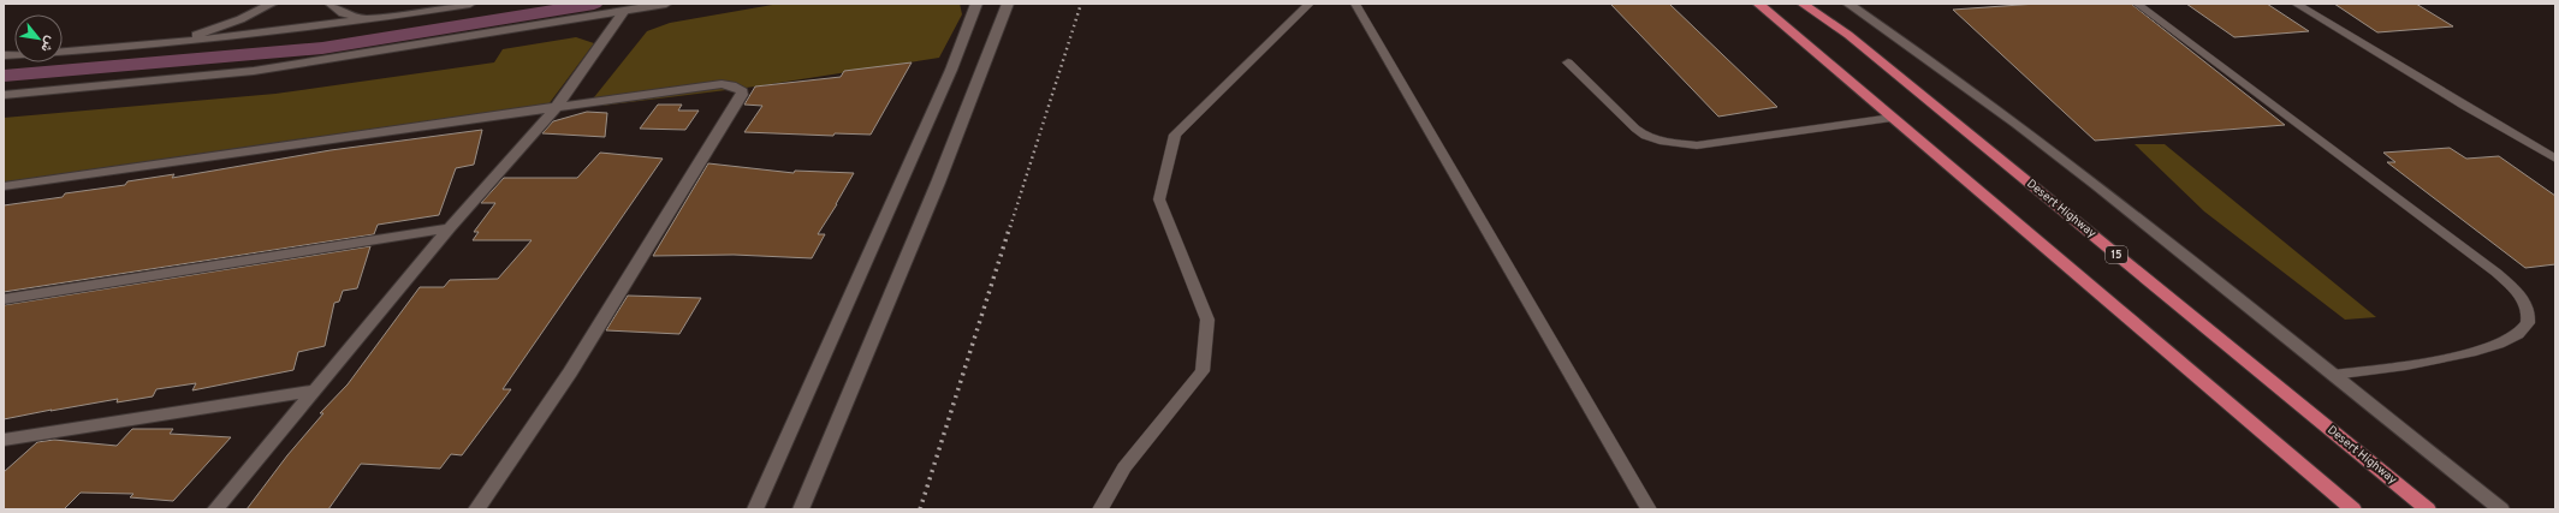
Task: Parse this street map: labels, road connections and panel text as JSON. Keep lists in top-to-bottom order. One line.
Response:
{"streets":{"highway":["Desert Highway","15"]},"north":"bottom right"}
